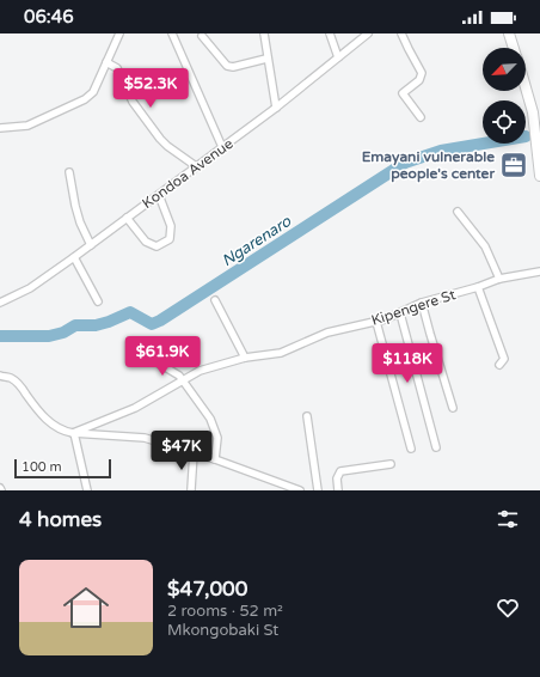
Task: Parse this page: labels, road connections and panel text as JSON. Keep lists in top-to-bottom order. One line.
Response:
{"streets":{"street":["Kondoa Avenue","Kipengere St"]},"water":["Ngarenaro"],"places":{"office":["Emayani vulnerable people's center"]},"scale_bar":"100 m","north":"bottom left","page":{"status":"06:46","price":["$52.3K","$61.9K","$118K","$47K"],"scale":"100 m","heading":"4 homes","list":[{"name":"$47,000","note":"2 rooms · 52 m² · Mkongobaki St"}]}}
